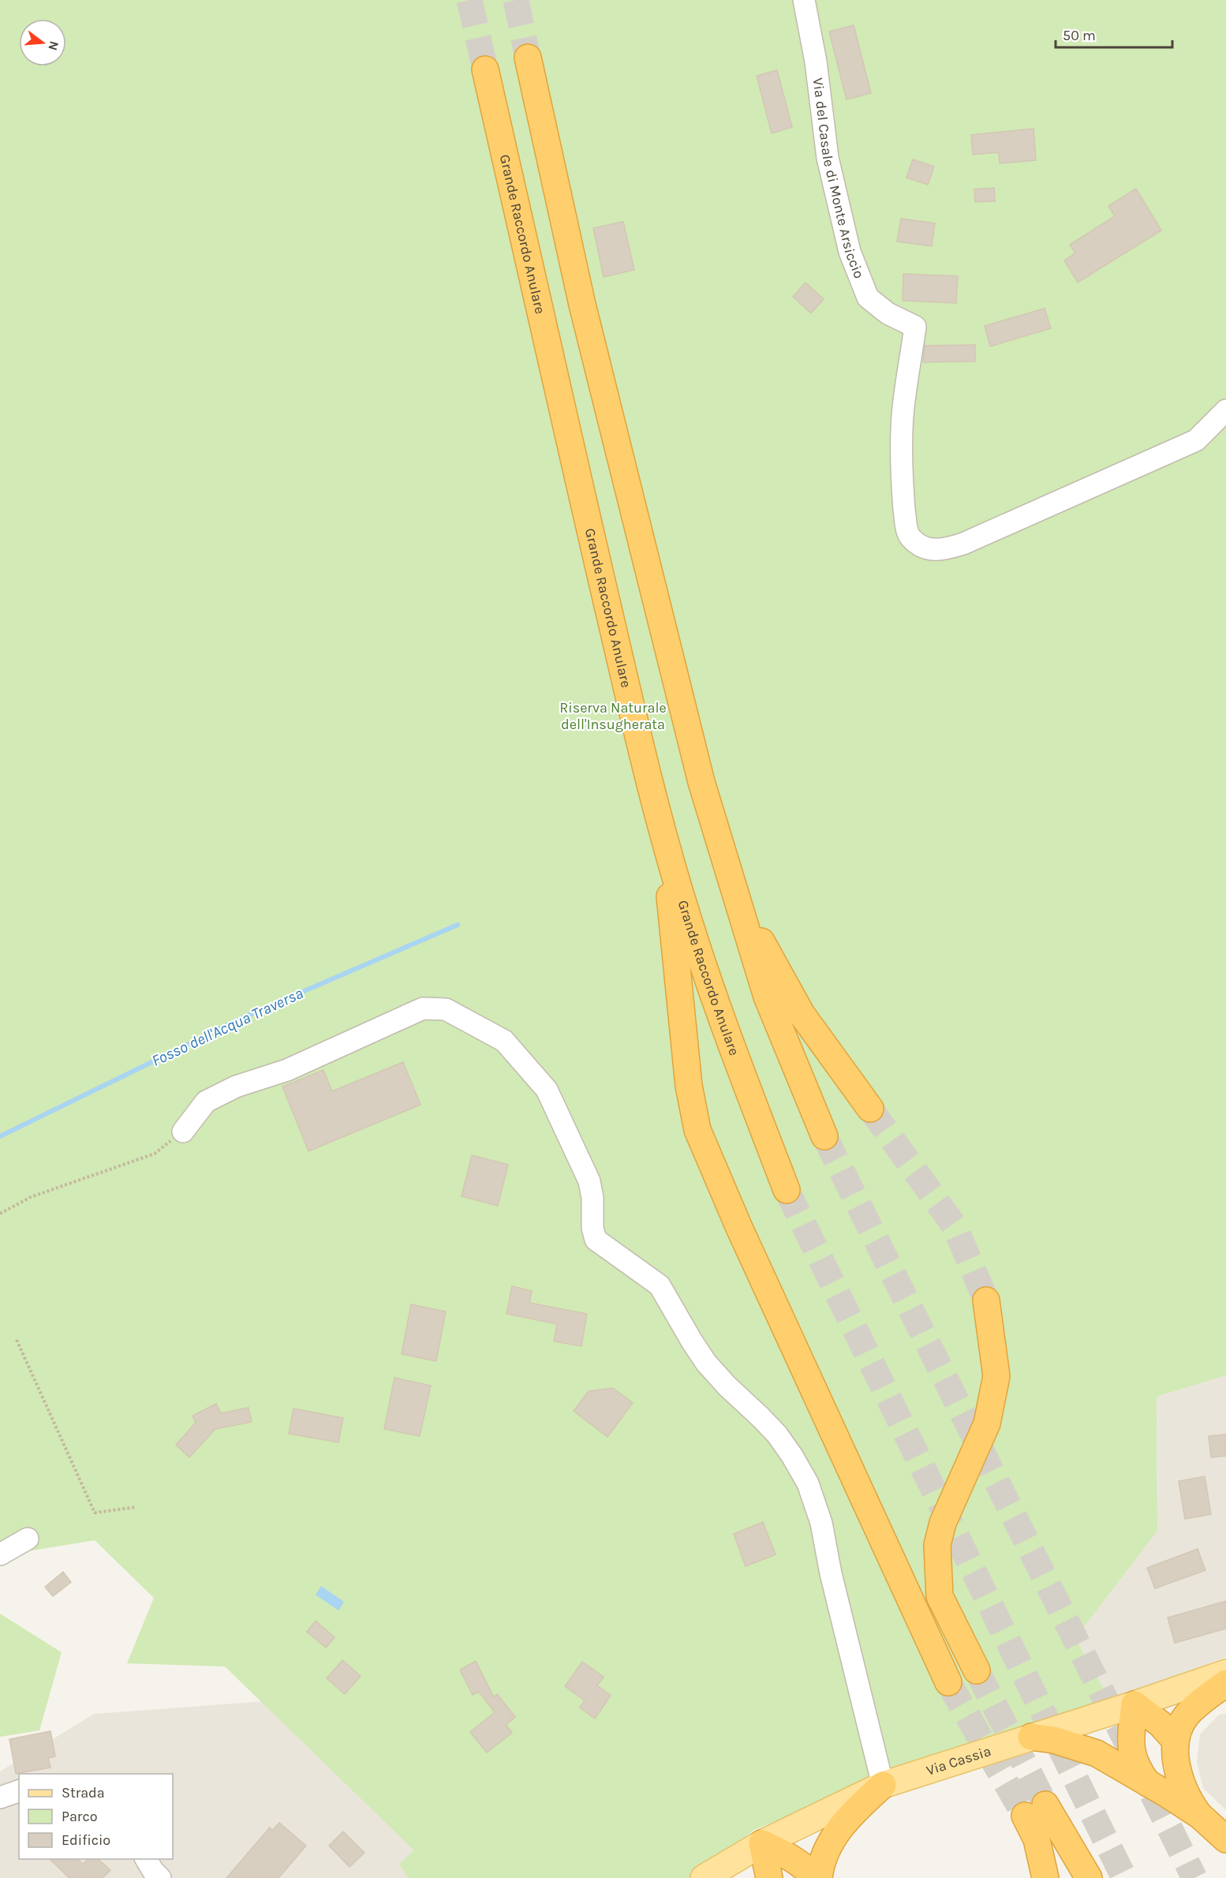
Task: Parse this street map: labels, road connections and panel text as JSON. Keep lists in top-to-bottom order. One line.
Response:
{"streets":{"highway":["Grande Raccordo Anulare"],"main road":["Via Cassia"],"street":["Via del Casale di Monte Arsiccio"]},"water":["Fosso dell'Acqua Traversa"],"parks":["Riserva Naturale dell'Insugherata"],"legend":["Strada","Parco","Edificio"],"scale_bar":"50 m","north":"right"}
